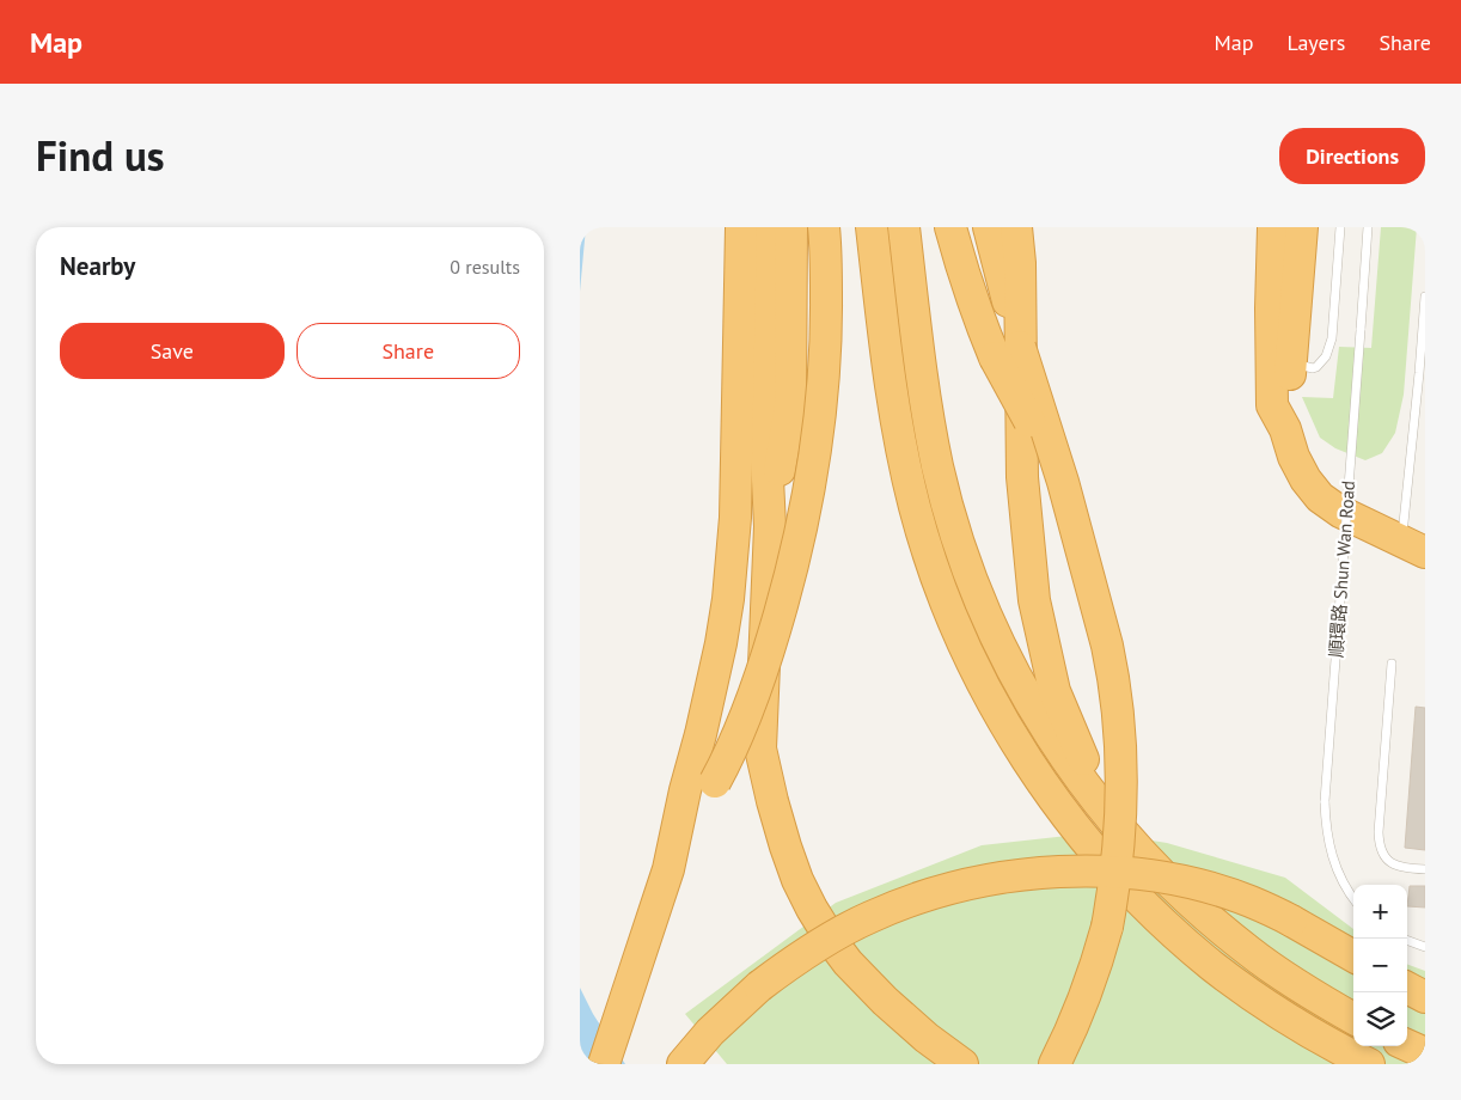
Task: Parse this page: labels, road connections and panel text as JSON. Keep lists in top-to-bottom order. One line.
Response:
{"streets":{"lane":["順環路 Shun Wan Road"]},"page":{"header":"Map","nav":["Map","Layers","Share"],"title":"Find us","buttons":["Directions",["Save","Share"]],"heading":["Nearby","0 results"],"map_buttons":["+","−"]}}
